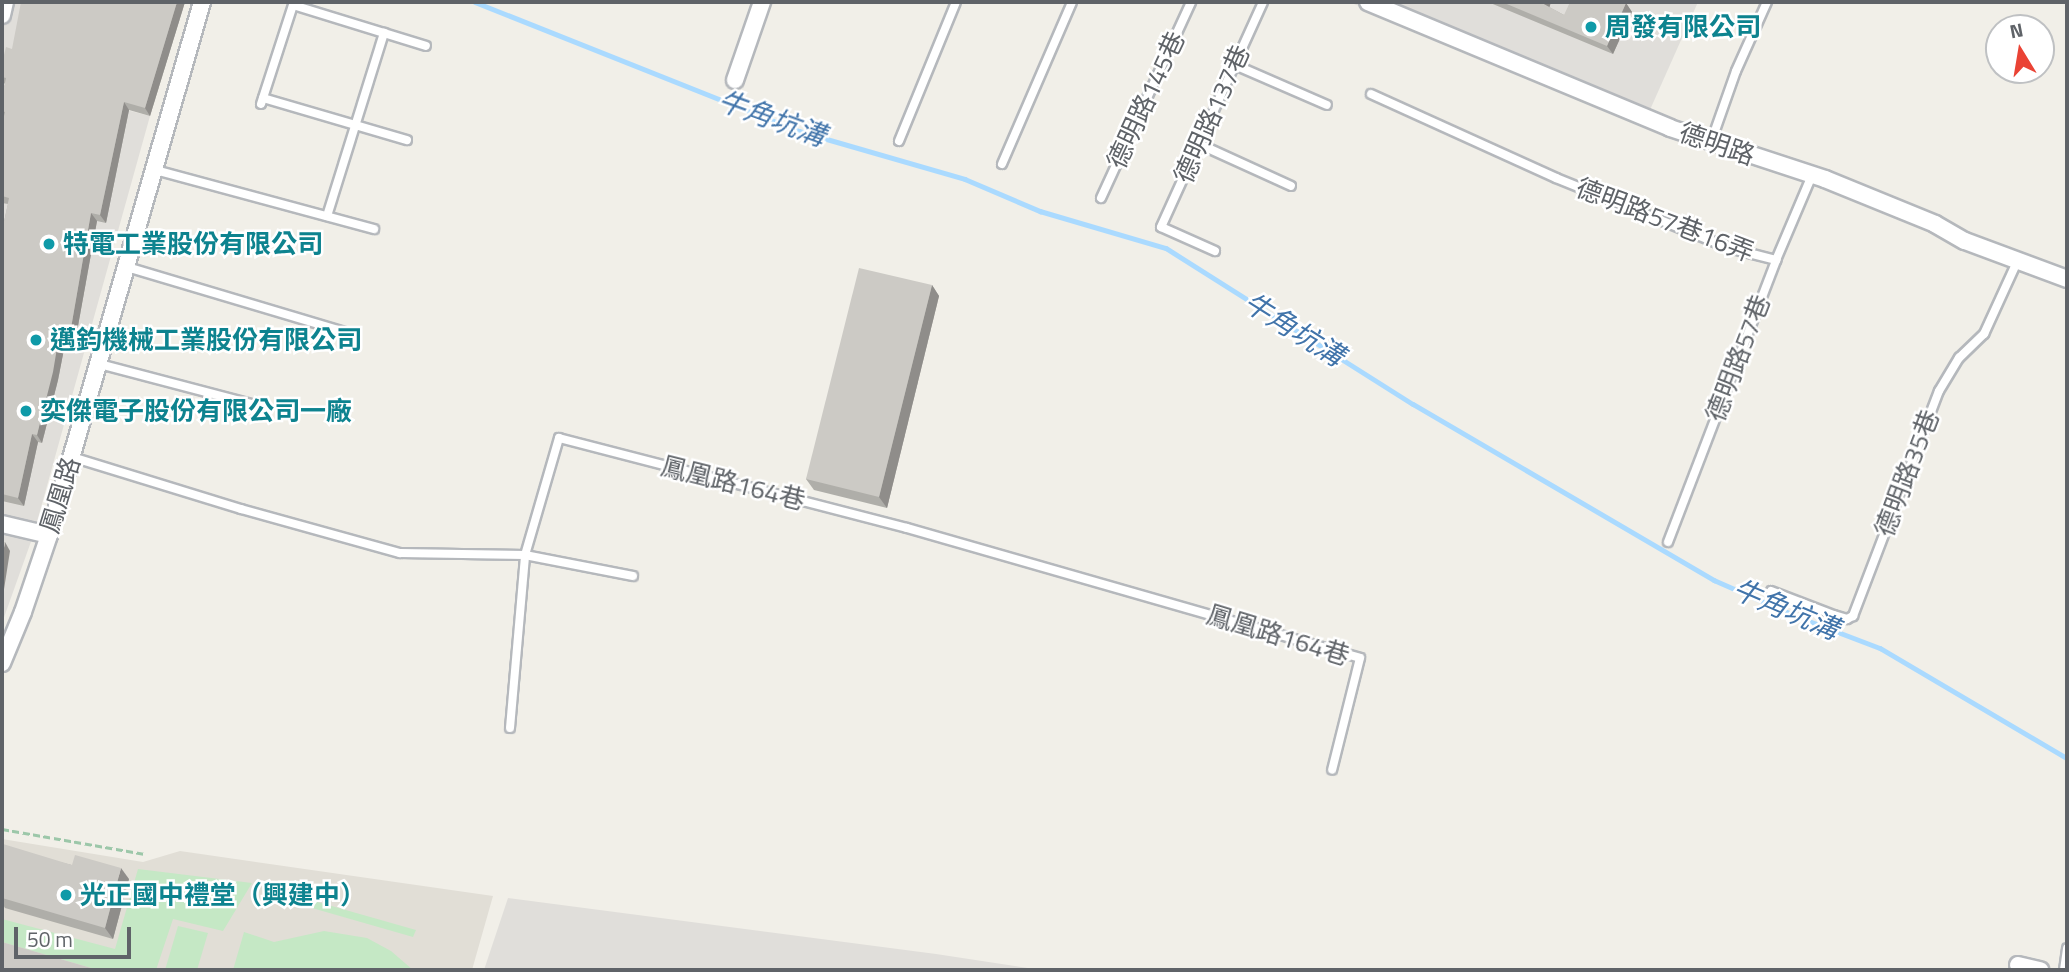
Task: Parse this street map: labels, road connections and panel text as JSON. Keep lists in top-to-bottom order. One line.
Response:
{"streets":{"street":["德明路","鳳凰路"],"lane":["德明路145巷","德明路137巷","德明路57巷16弄","德明路57巷","德明路35巷","鳳凰路164巷"]},"crossings":[["德明路","德明路57巷"],["德明路","德明路35巷"],["德明路57巷16弄","德明路57巷"]],"water":["牛角坑溝"],"places":["周發有限公司","特電工業股份有限公司","邁鈞機械工業股份有限公司","奕傑電子股份有限公司一廠","光正國中禮堂（興建中）"],"scale_bar":"50 m","north":"top"}
